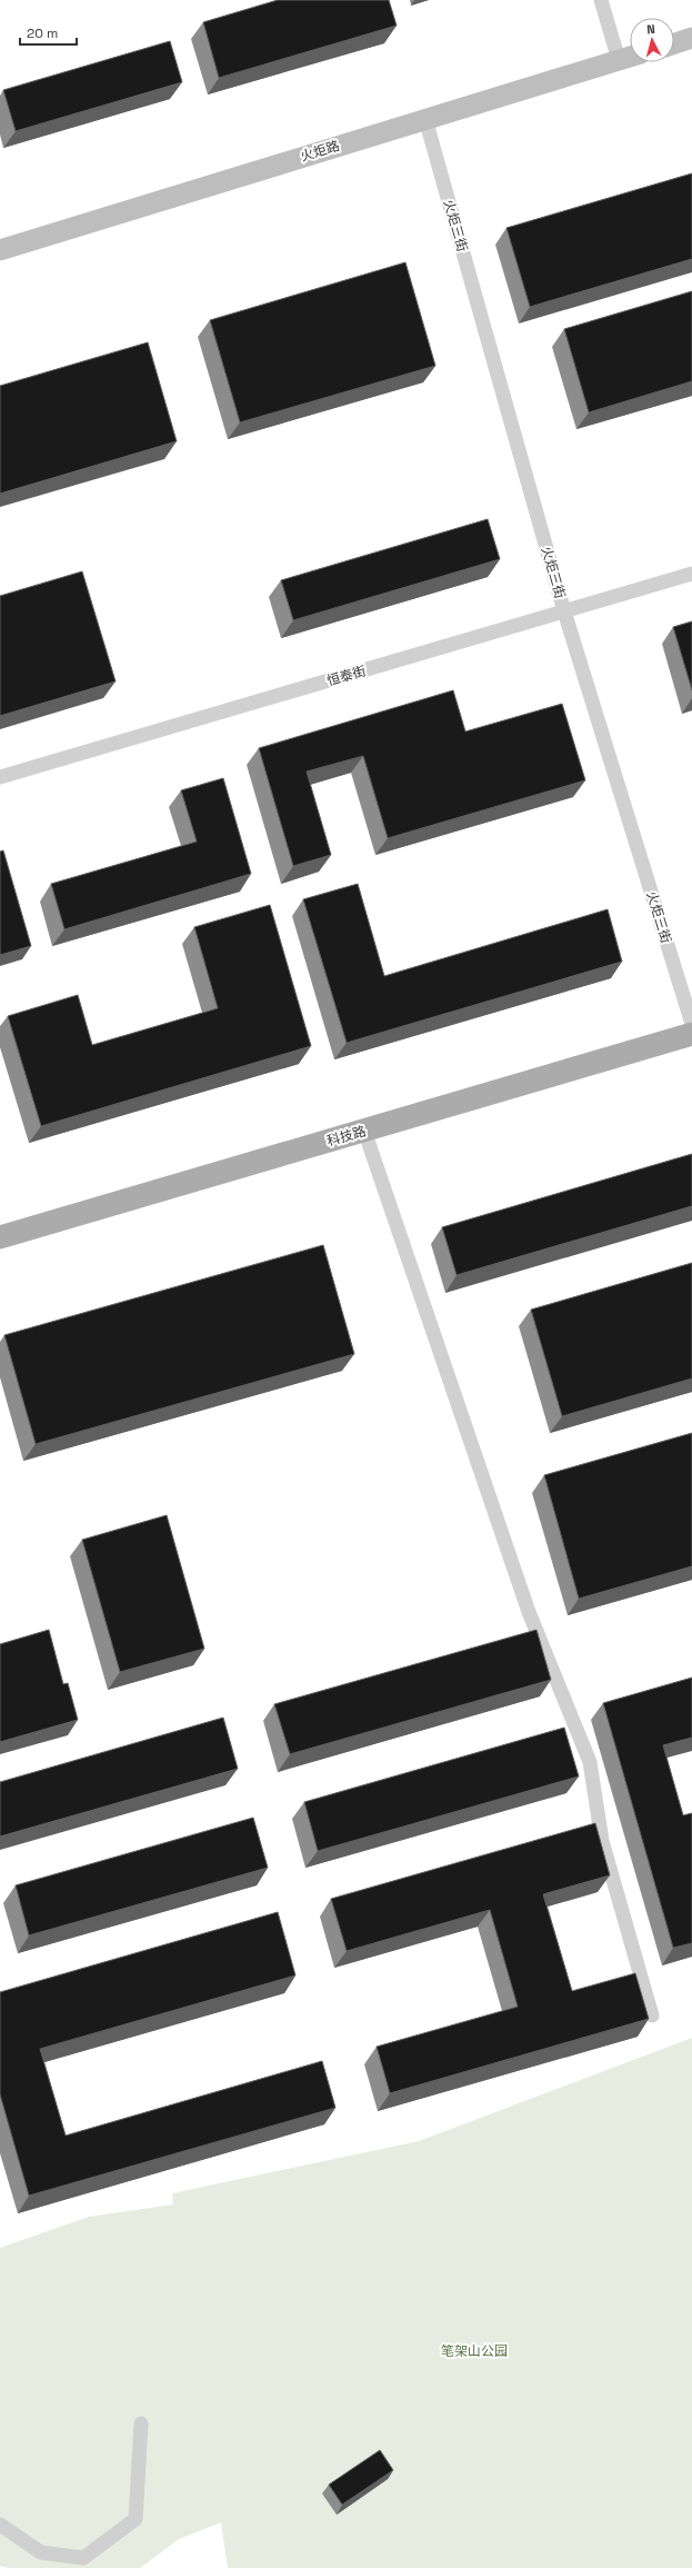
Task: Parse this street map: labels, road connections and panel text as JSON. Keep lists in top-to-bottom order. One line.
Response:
{"streets":{"main road":["火炬路","科技路"],"street":["火炬三街","恒泰街"]},"crossings":[["火炬路","火炬三街"],["火炬三街","恒泰街"]],"parks":["笔架山公园"],"scale_bar":"20 m","north":"top"}
